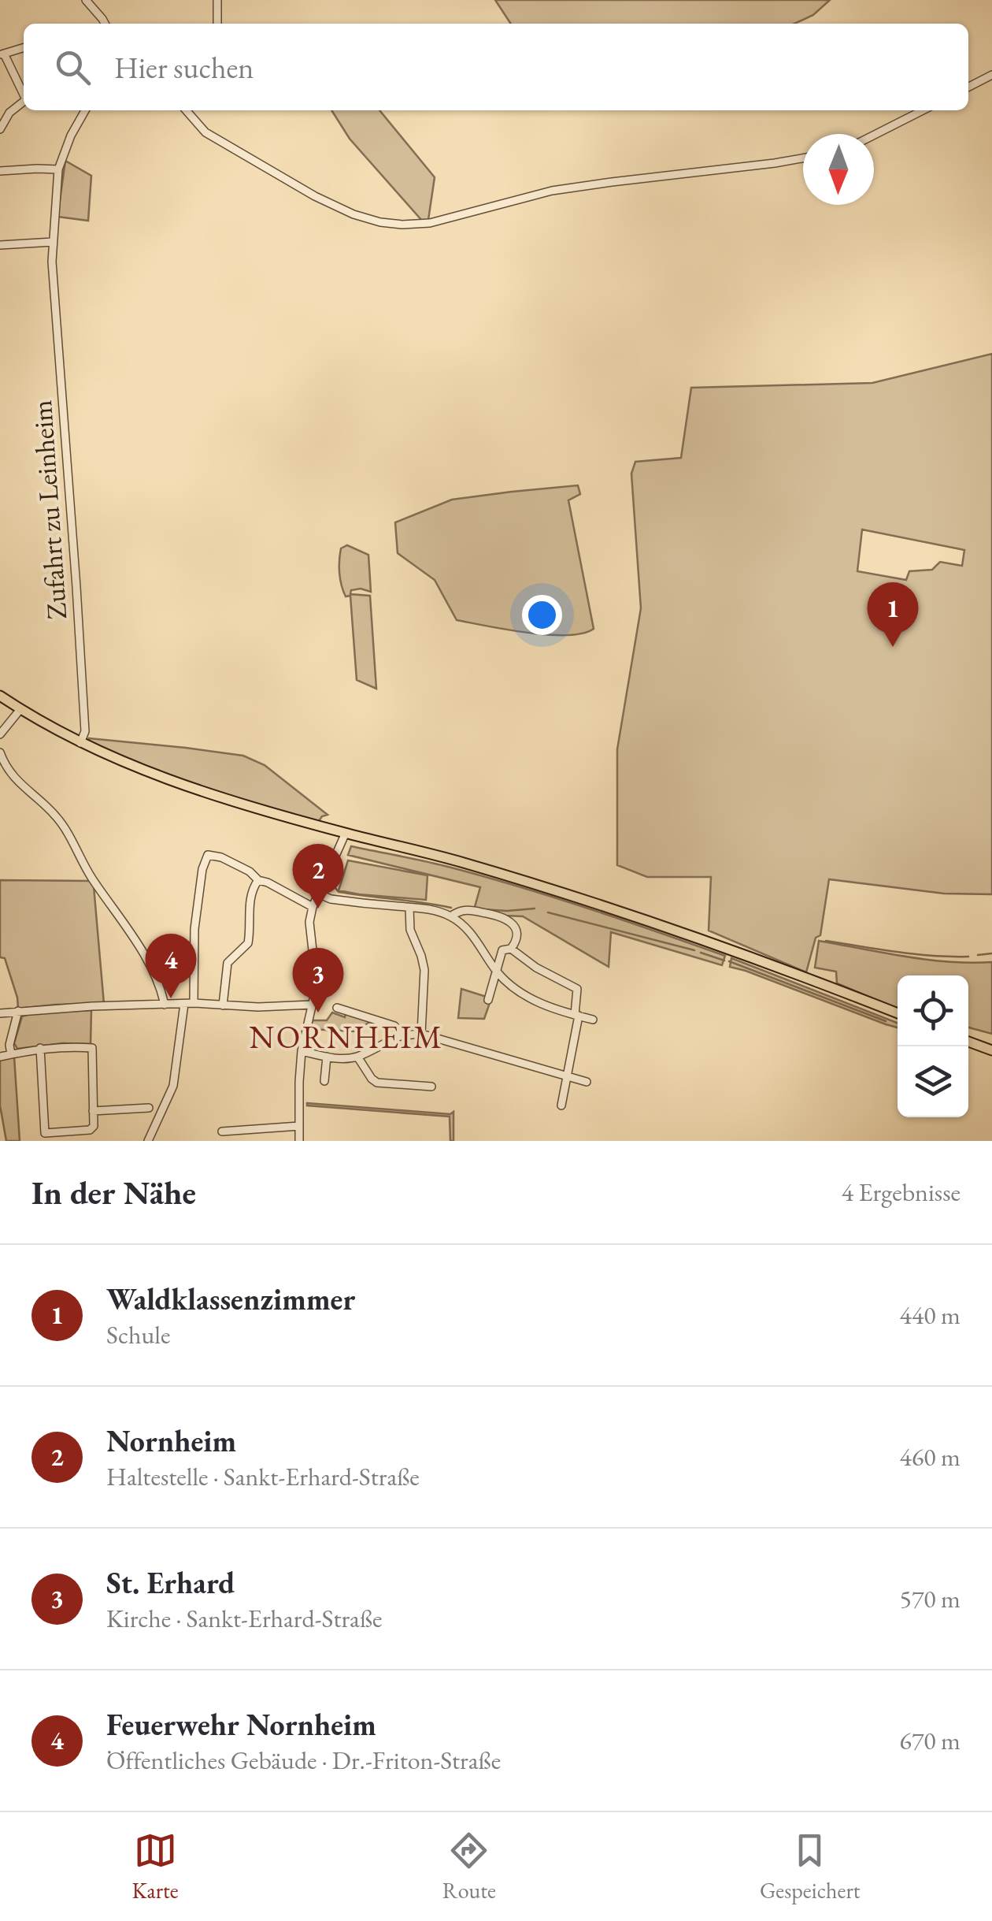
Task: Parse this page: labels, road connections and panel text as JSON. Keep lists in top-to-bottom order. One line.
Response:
{"streets":{"street":["Zufahrt zu Leinheim"]},"districts":["NORNHEIM"],"north":"bottom","page":{"search":"Hier suchen","pins":["1","2","4","3"],"heading":["In der Nähe","4 Ergebnisse"],"list":[{"mark":"1","name":"Waldklassenzimmer","note":"Schule","value":"440 m"},{"mark":"2","name":"Nornheim","note":"Haltestelle · Sankt-Erhard-Straße","value":"460 m"},{"mark":"3","name":"St. Erhard","note":"Kirche · Sankt-Erhard-Straße","value":"570 m"},{"mark":"4","name":"Feuerwehr Nornheim","note":"Öffentliches Gebäude · Dr.-Friton-Straße","value":"670 m"}],"nav":["Karte","Route","Gespeichert"]}}
